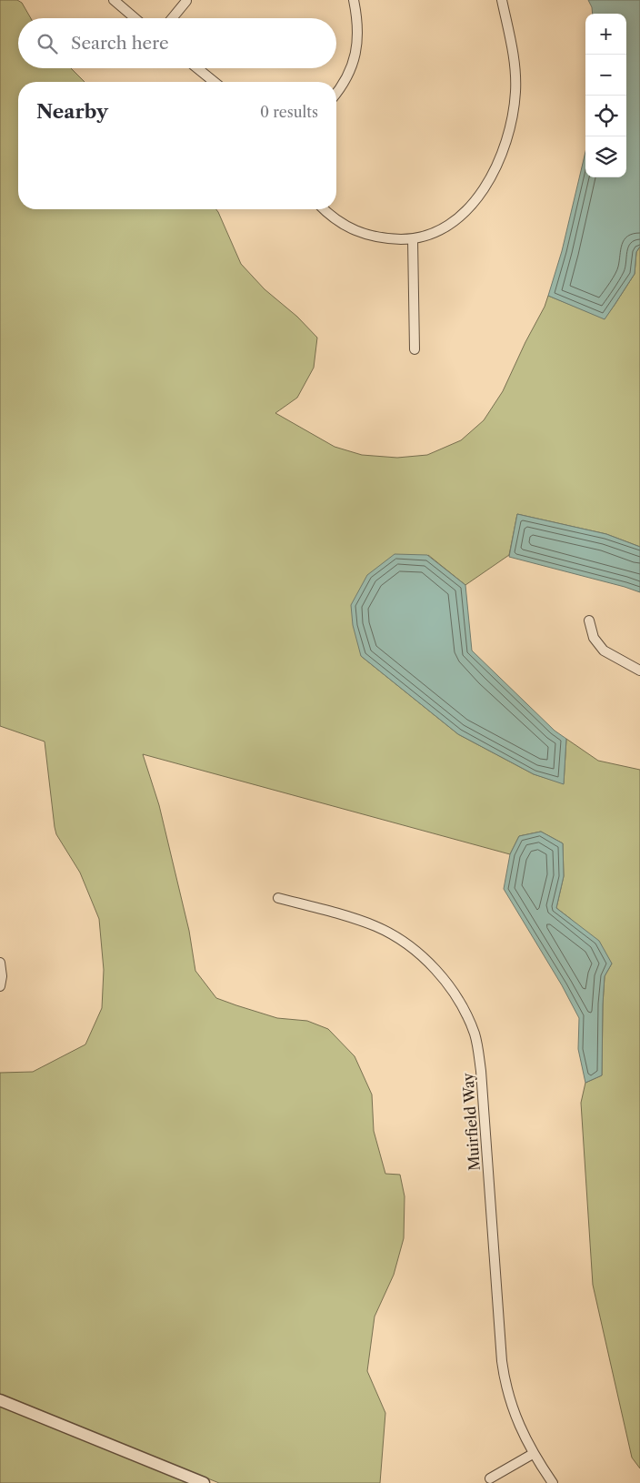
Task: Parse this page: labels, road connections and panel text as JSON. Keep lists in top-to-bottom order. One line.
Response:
{"streets":{"street":["Muirfield Way"]},"page":{"map_buttons":["+","−"],"search":"Search here","heading":["Nearby","0 results"]}}
